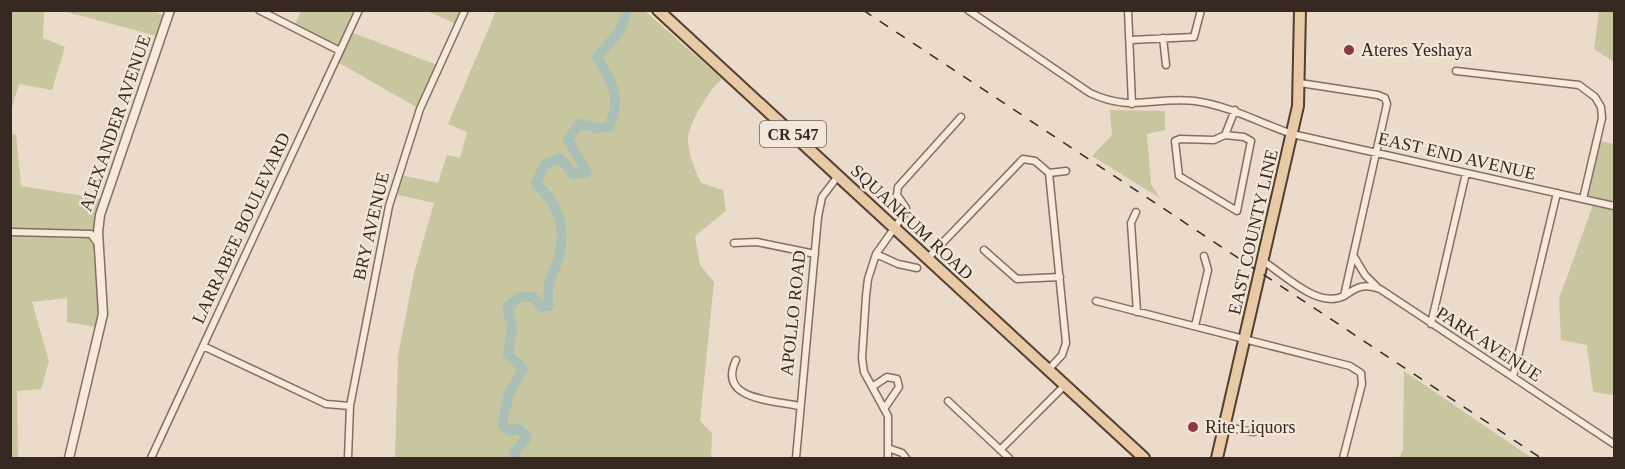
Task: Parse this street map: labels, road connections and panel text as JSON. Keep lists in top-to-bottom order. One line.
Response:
{"streets":{"main road":["CR 547","SQUANKUM ROAD","EAST COUNTY LINE"],"street":["ALEXANDER AVENUE","EAST END AVENUE","BRY AVENUE","LARRABEE BOULEVARD","APOLLO ROAD","PARK AVENUE"]},"crossings":[["EAST END AVENUE","EAST COUNTY LINE"],["SQUANKUM ROAD","APOLLO ROAD"]],"places":["Ateres Yeshaya","Rite Liquors"]}
